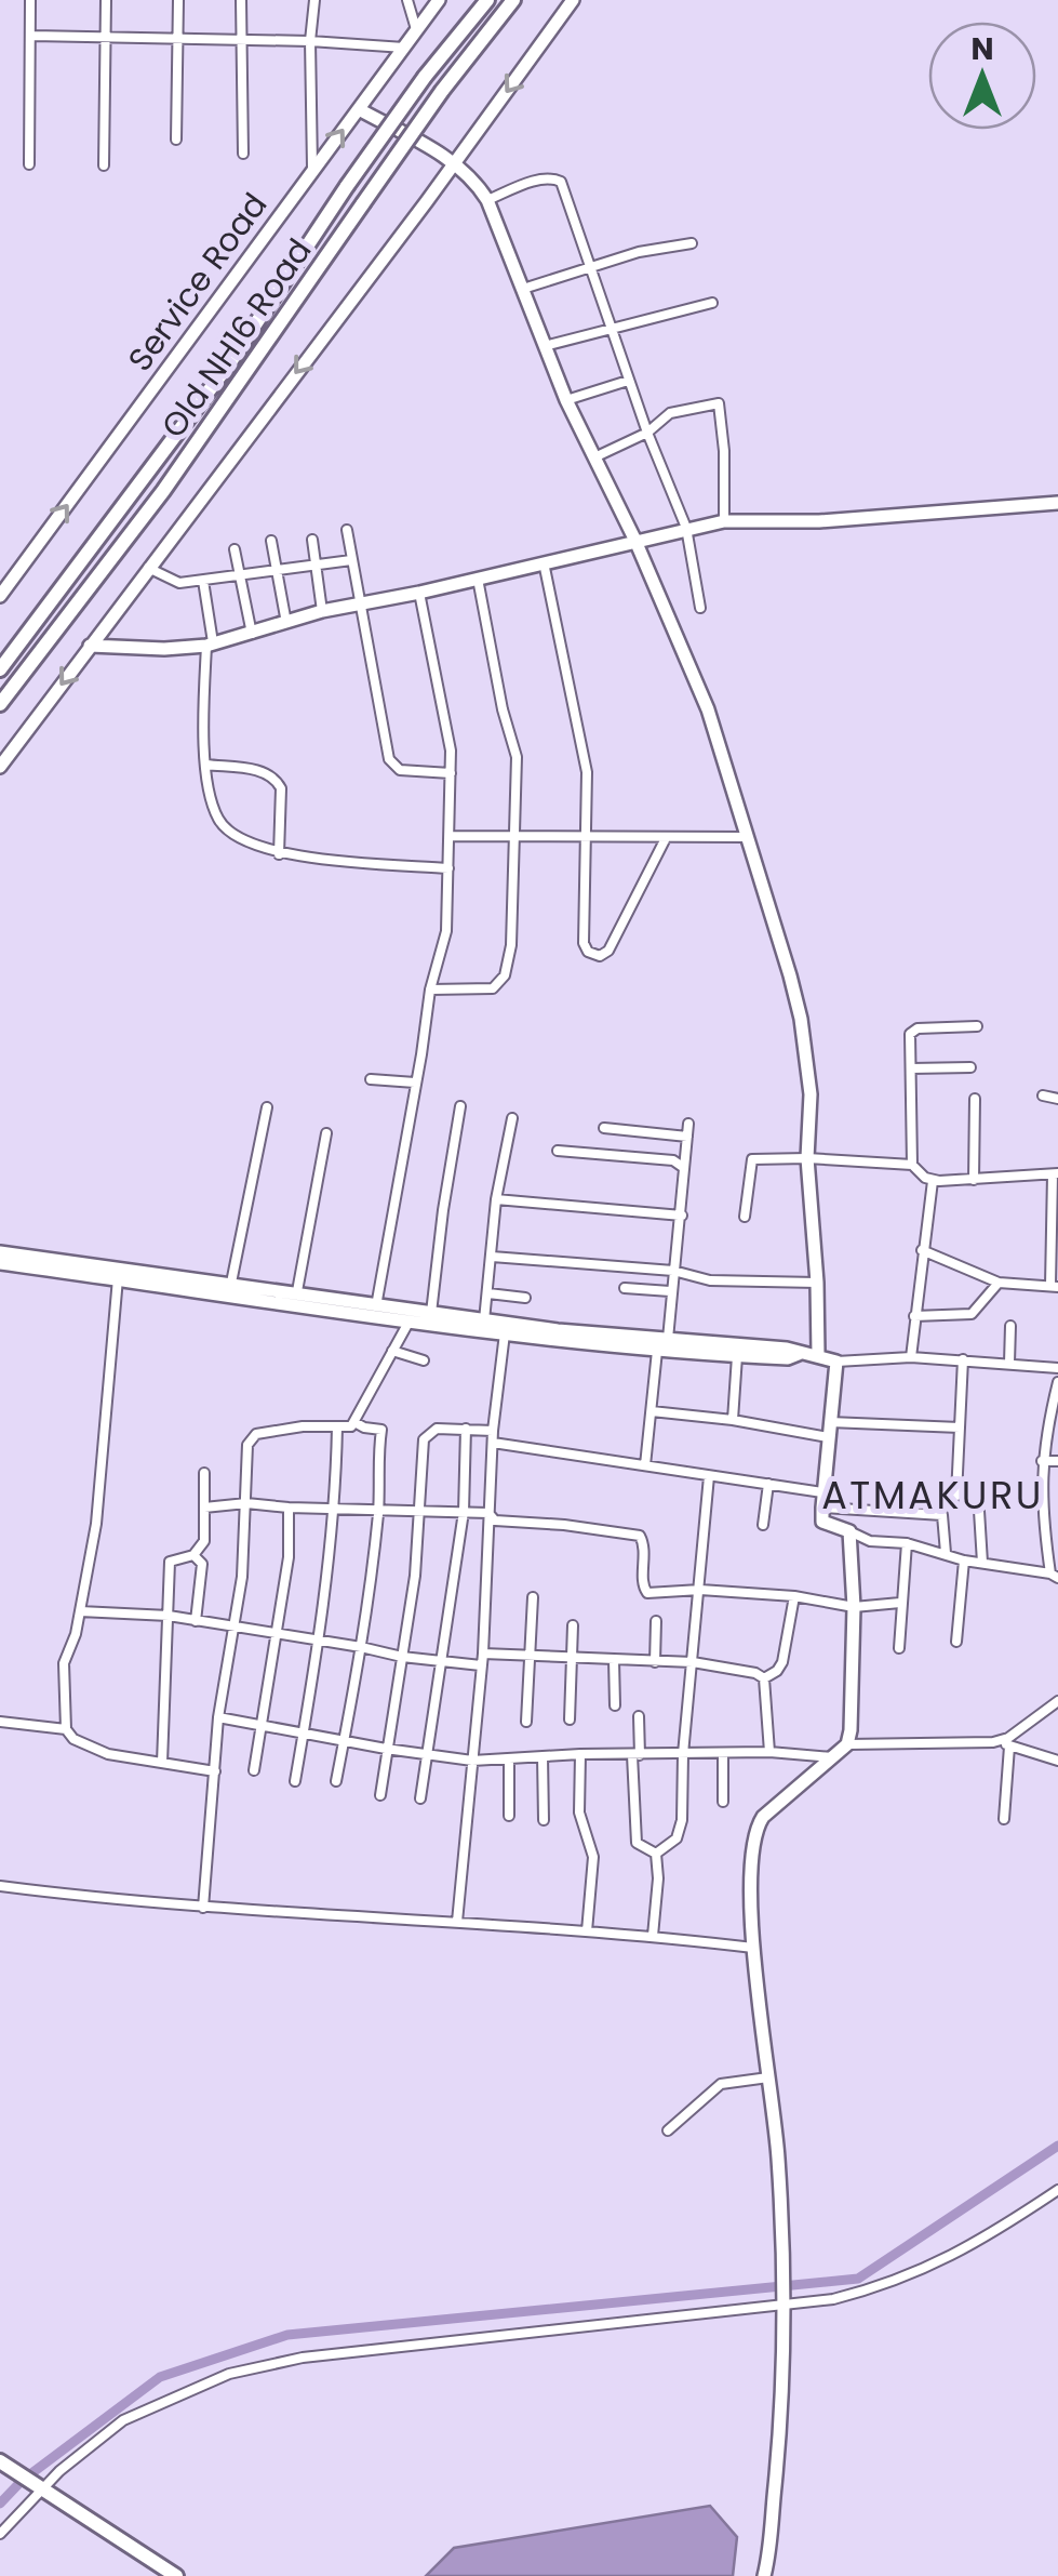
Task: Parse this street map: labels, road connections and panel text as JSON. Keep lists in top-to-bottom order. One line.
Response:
{"streets":{"main road":["Old NH16 Road"],"street":["Service Road"]},"districts":["ATMAKURU"],"north":"top"}
